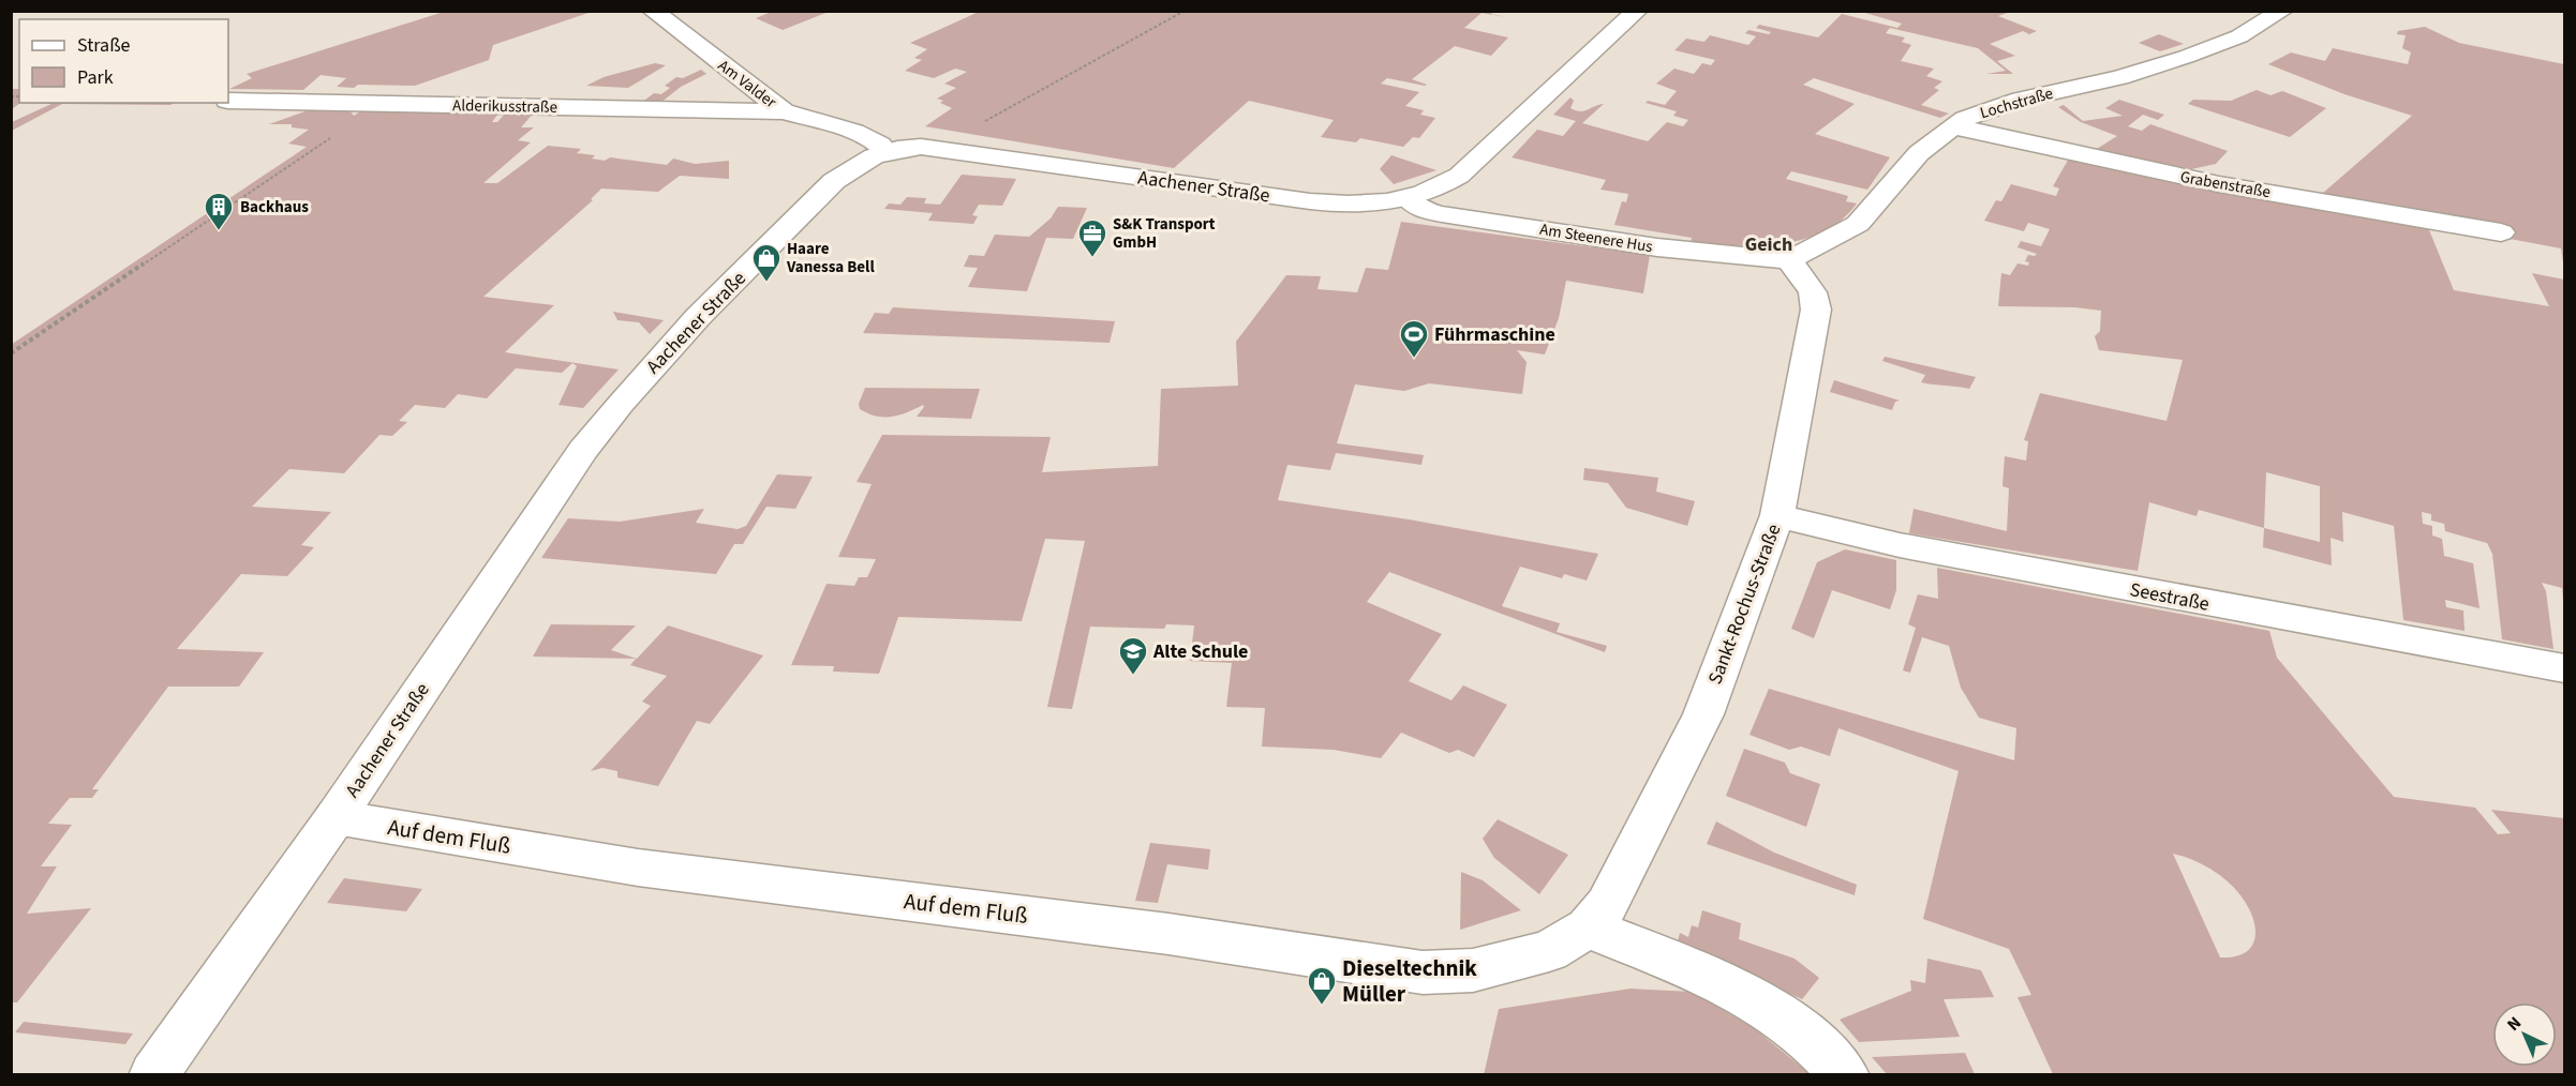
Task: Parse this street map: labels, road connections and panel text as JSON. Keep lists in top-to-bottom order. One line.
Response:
{"streets":{"street":["Am Valder","Lochstraße","Alderikusstraße","Grabenstraße","Aachener Straße","Am Steenere Hus","Seestraße","Sankt-Rochus-Straße","Auf dem Fluß"]},"crossings":[["Am Valder","Alderikusstraße"],["Am Valder","Aachener Straße"],["Lochstraße","Grabenstraße"],["Lochstraße","Am Steenere Hus"],["Lochstraße","Sankt-Rochus-Straße"],["Aachener Straße","Am Steenere Hus"],["Aachener Straße","Auf dem Fluß"],["Am Steenere Hus","Sankt-Rochus-Straße"],["Seestraße","Sankt-Rochus-Straße"],["Sankt-Rochus-Straße","Auf dem Fluß"]],"districts":["Geich"],"places":{"building":["Backhaus"],"office":["S&K Transport GmbH"],"shop":["Haare Vanessa Bell","Dieseltechnik Müller"],"sports":["Führmaschine"],"school or university":["Alte Schule"]},"legend":["Straße","Park"],"north":"top left"}
